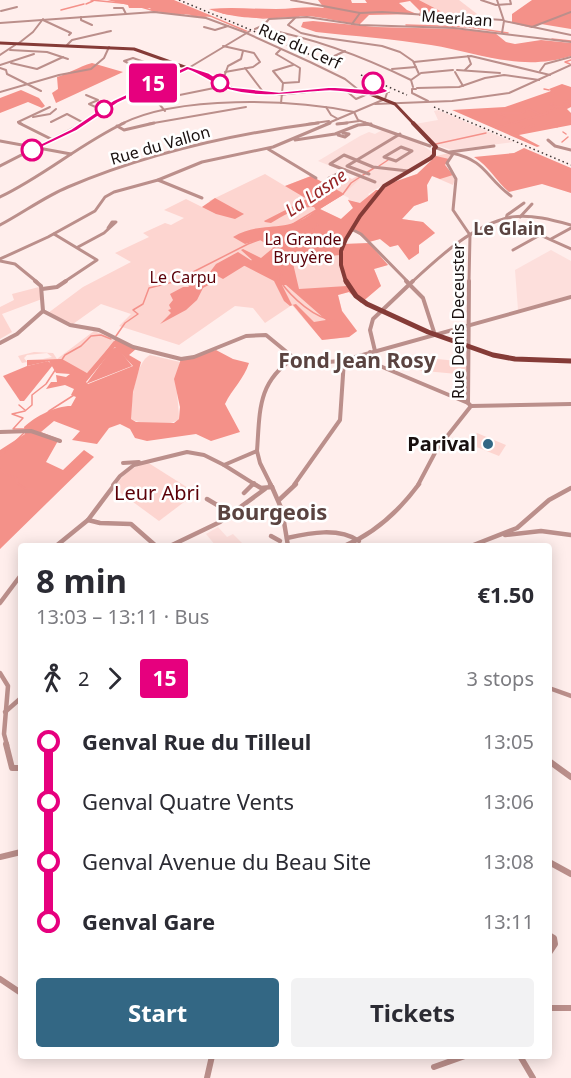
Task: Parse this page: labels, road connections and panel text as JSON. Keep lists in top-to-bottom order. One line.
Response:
{"streets":{"street":["Meerlaan","Rue du Cerf","Rue du Vallon","Rue Denis Deceuster"]},"districts":["Le Glain","Fond Jean Rosy","Bourgeois"],"water":["La Lasne"],"parks":["La Grande Bruyère","Le Carpu","Leur Abri"],"places":["Parival"],"lines":["bus line 15"],"page":{"on_map":"15","heading":["8 min","13:03 – 13:11 · Bus","€1.50"],"legs":["2","15","3 stops"],"list":[{"name":"Genval Rue du Tilleul","value":"13:05"},{"name":"Genval Quatre Vents","value":"13:06"},{"name":"Genval Avenue du Beau Site","value":"13:08"},{"name":"Genval Gare","value":"13:11"}],"buttons":["Start","Tickets"]}}
